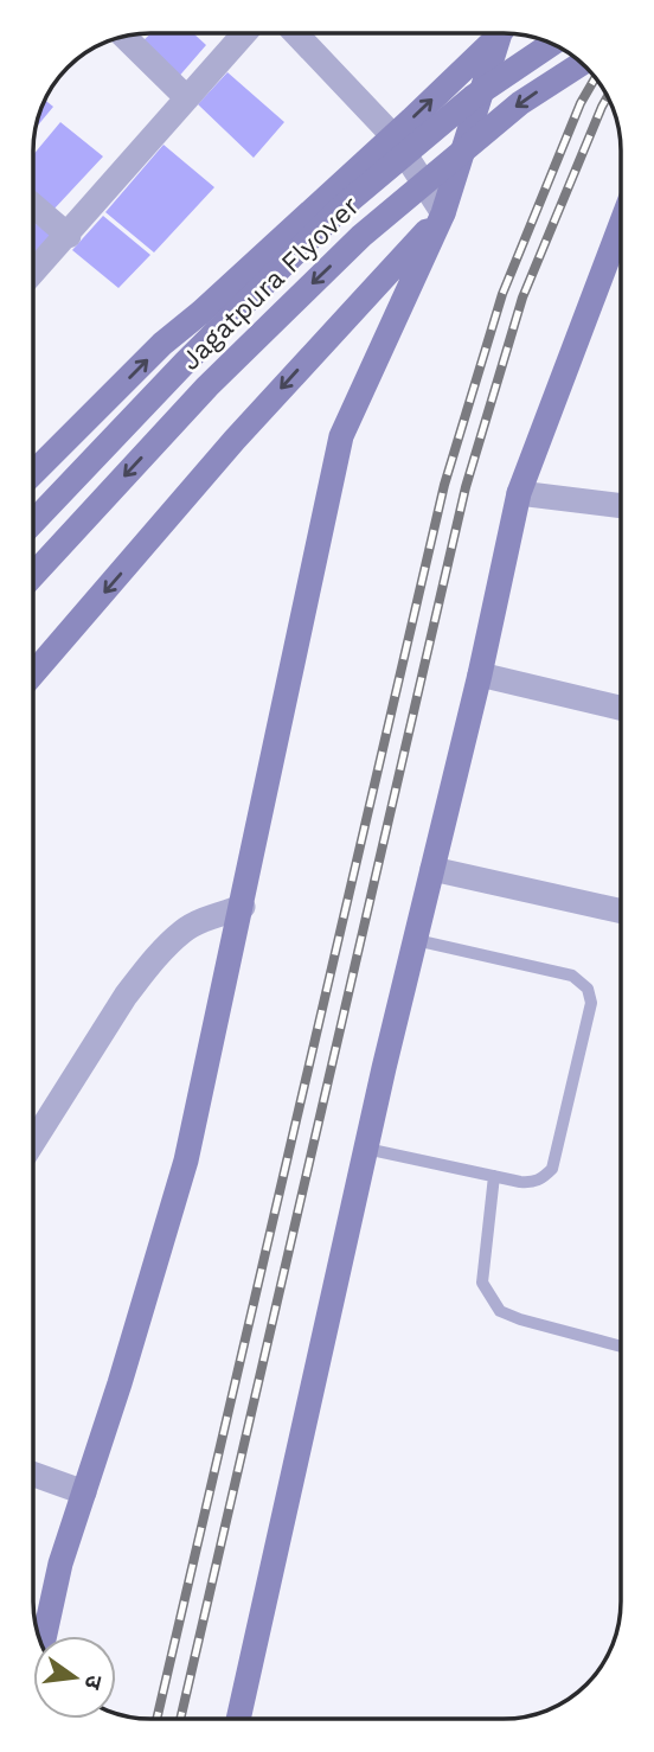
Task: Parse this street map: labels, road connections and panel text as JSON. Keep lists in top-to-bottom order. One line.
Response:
{"streets":{"main road":["Jagatpura Flyover"]},"north":"right"}
